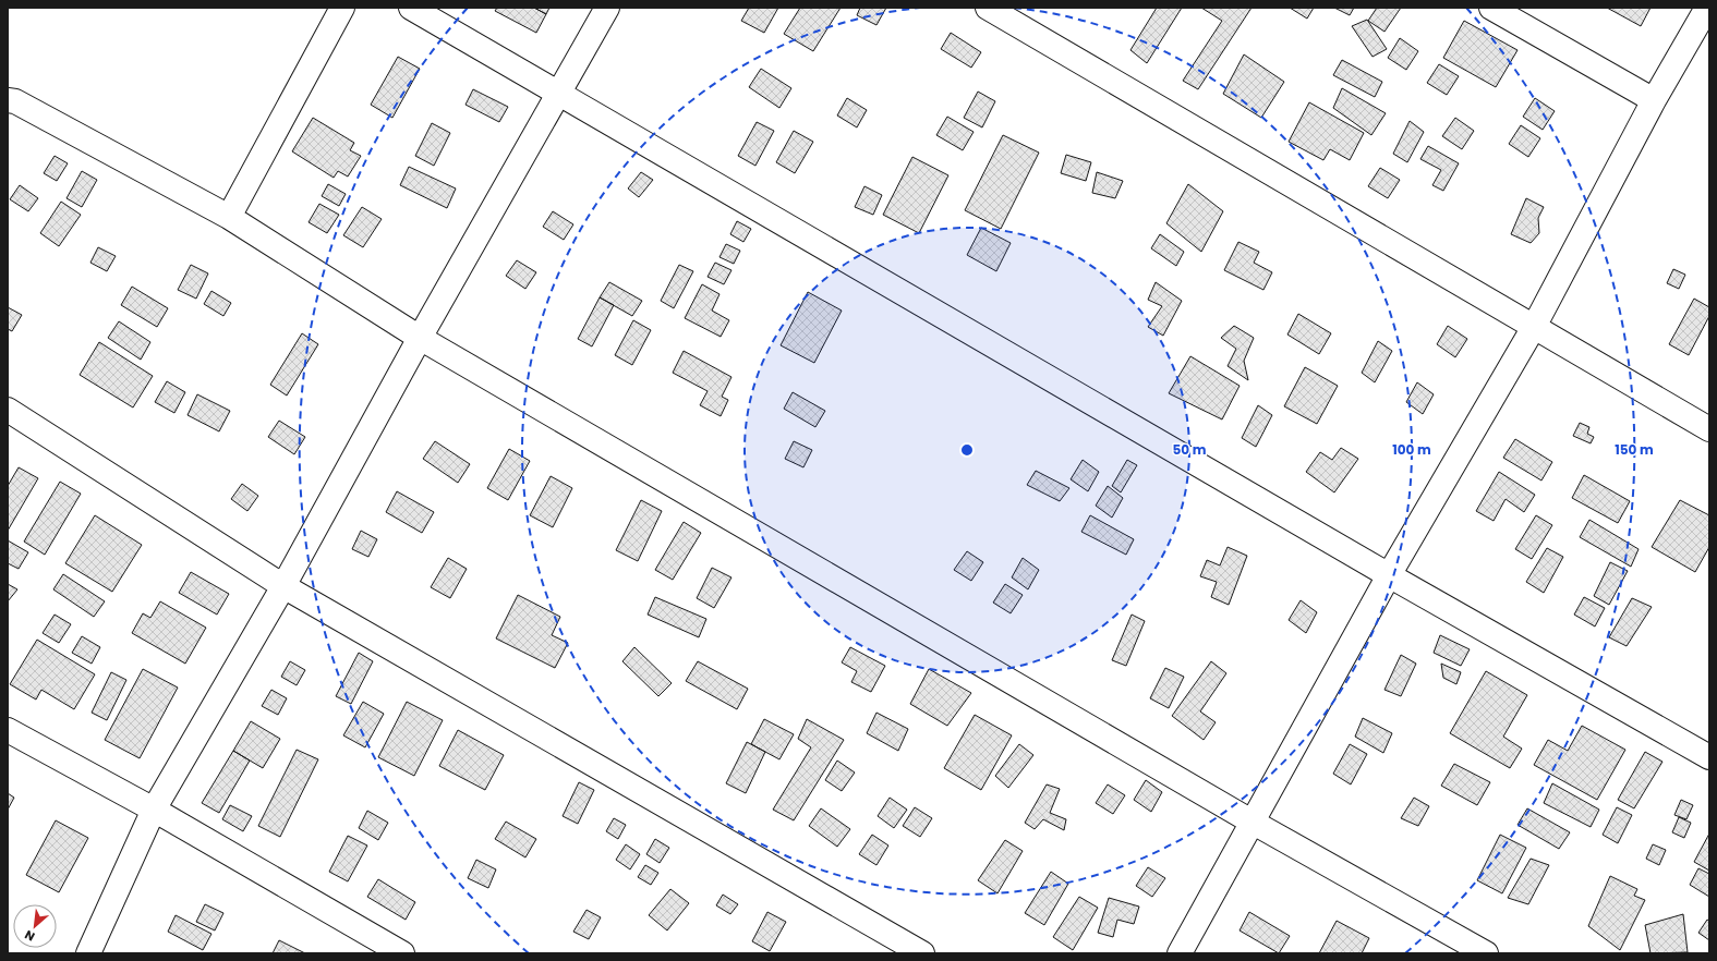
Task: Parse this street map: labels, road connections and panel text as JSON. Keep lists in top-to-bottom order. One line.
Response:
{"north":"bottom left","rings":["50 m","100 m","150 m"]}
